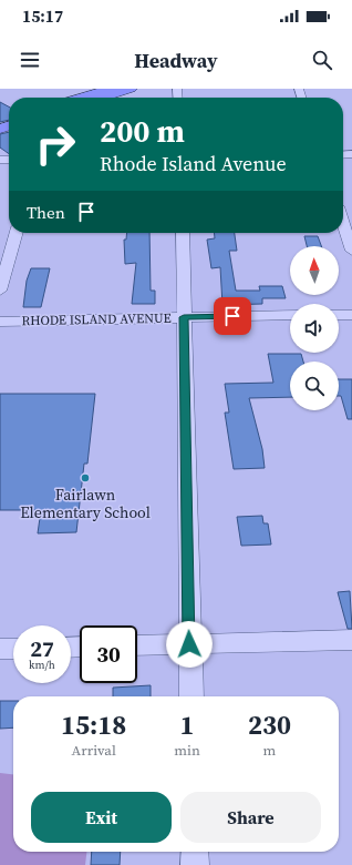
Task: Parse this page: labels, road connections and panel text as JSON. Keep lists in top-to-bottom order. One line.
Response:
{"streets":{"street":["RHODE ISLAND AVENUE"]},"places":["Fairlawn Elementary School"],"north":"top","page":{"status":"15:17","header":"Headway","turn":["200 m","Rhode Island Avenue"],"then":"Then","speed":"27 km/h","limit":"30","eta":["15:18","Arrival","1","min","230","m"],"buttons":["Exit","Share"]}}
